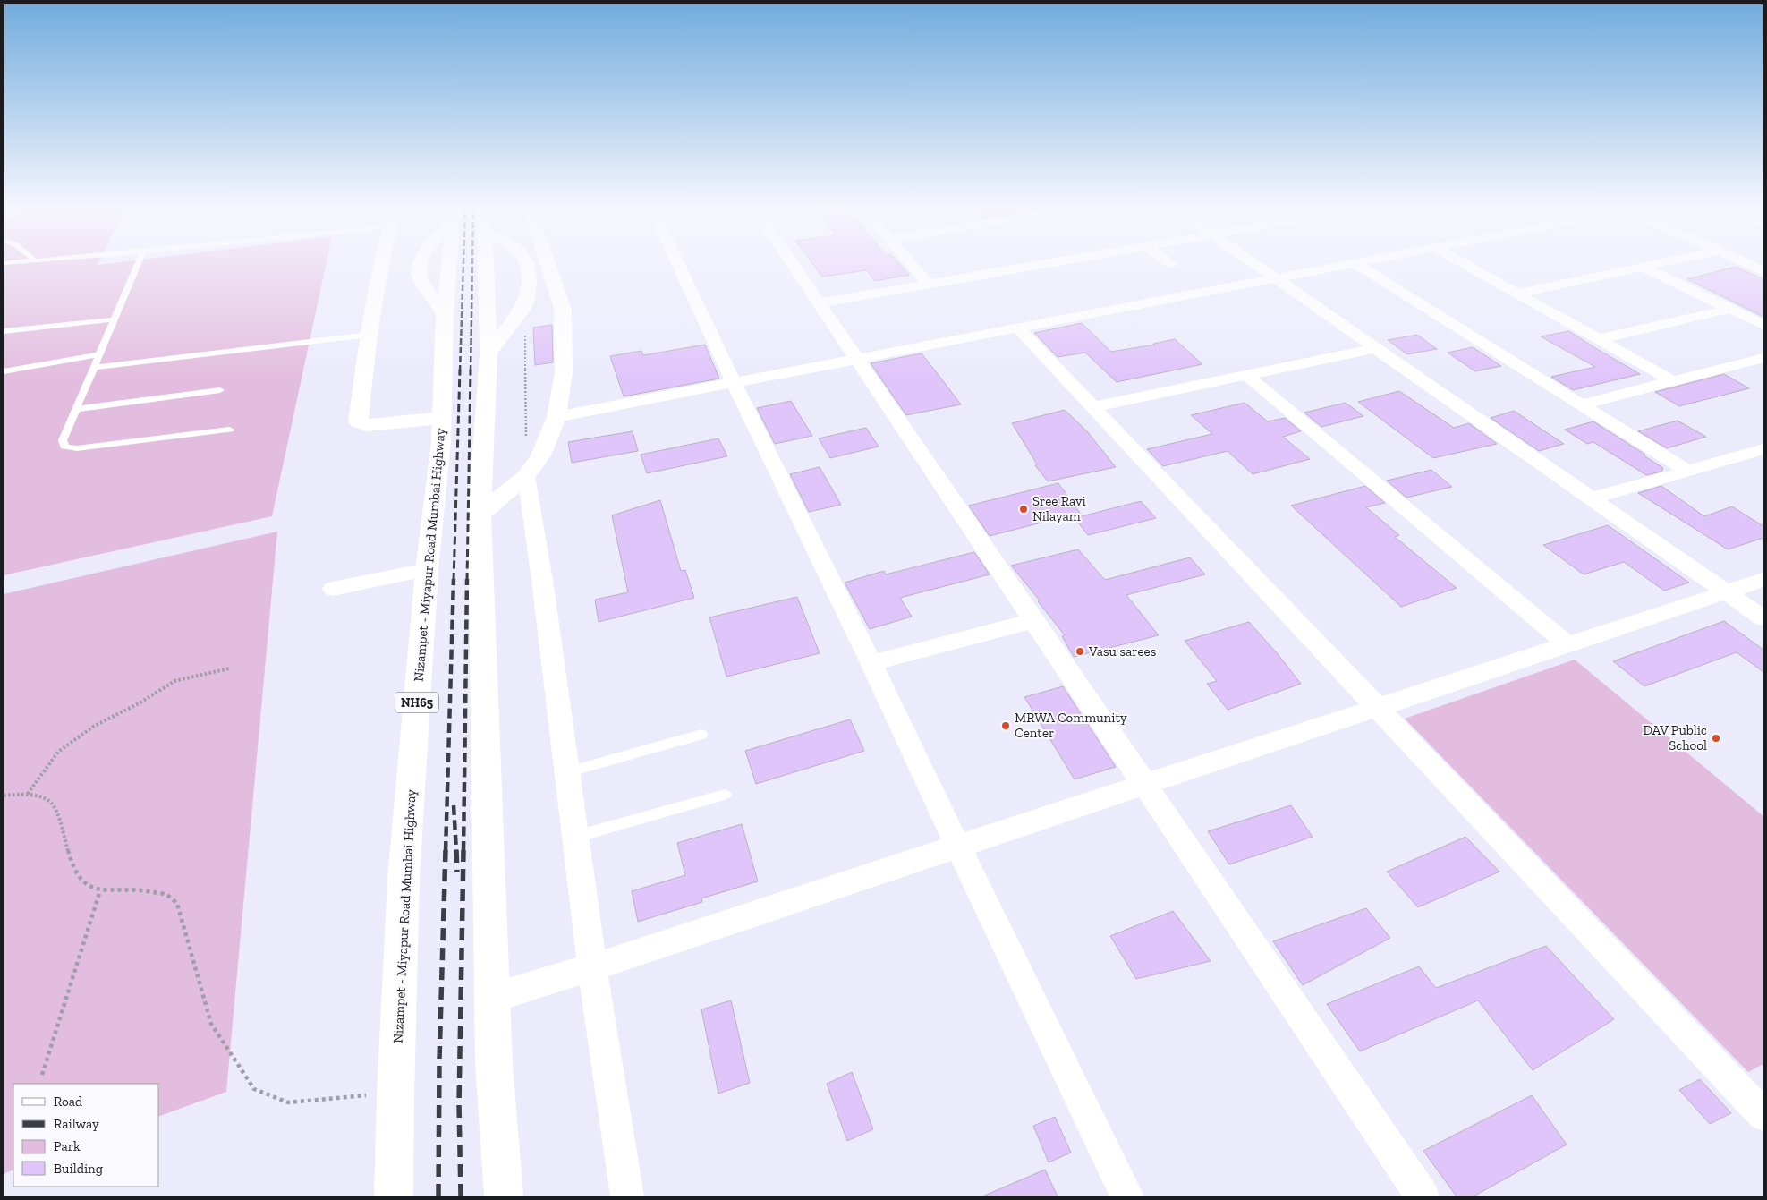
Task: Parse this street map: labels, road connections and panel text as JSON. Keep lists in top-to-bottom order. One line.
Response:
{"streets":{"main road":["Nizampet - Miyapur Road Mumbai Highway","NH65"]},"places":["Sree Ravi Nilayam","Vasu sarees","MRWA Community Center","DAV Public School"],"legend":["Road","Railway","Park","Building"]}
